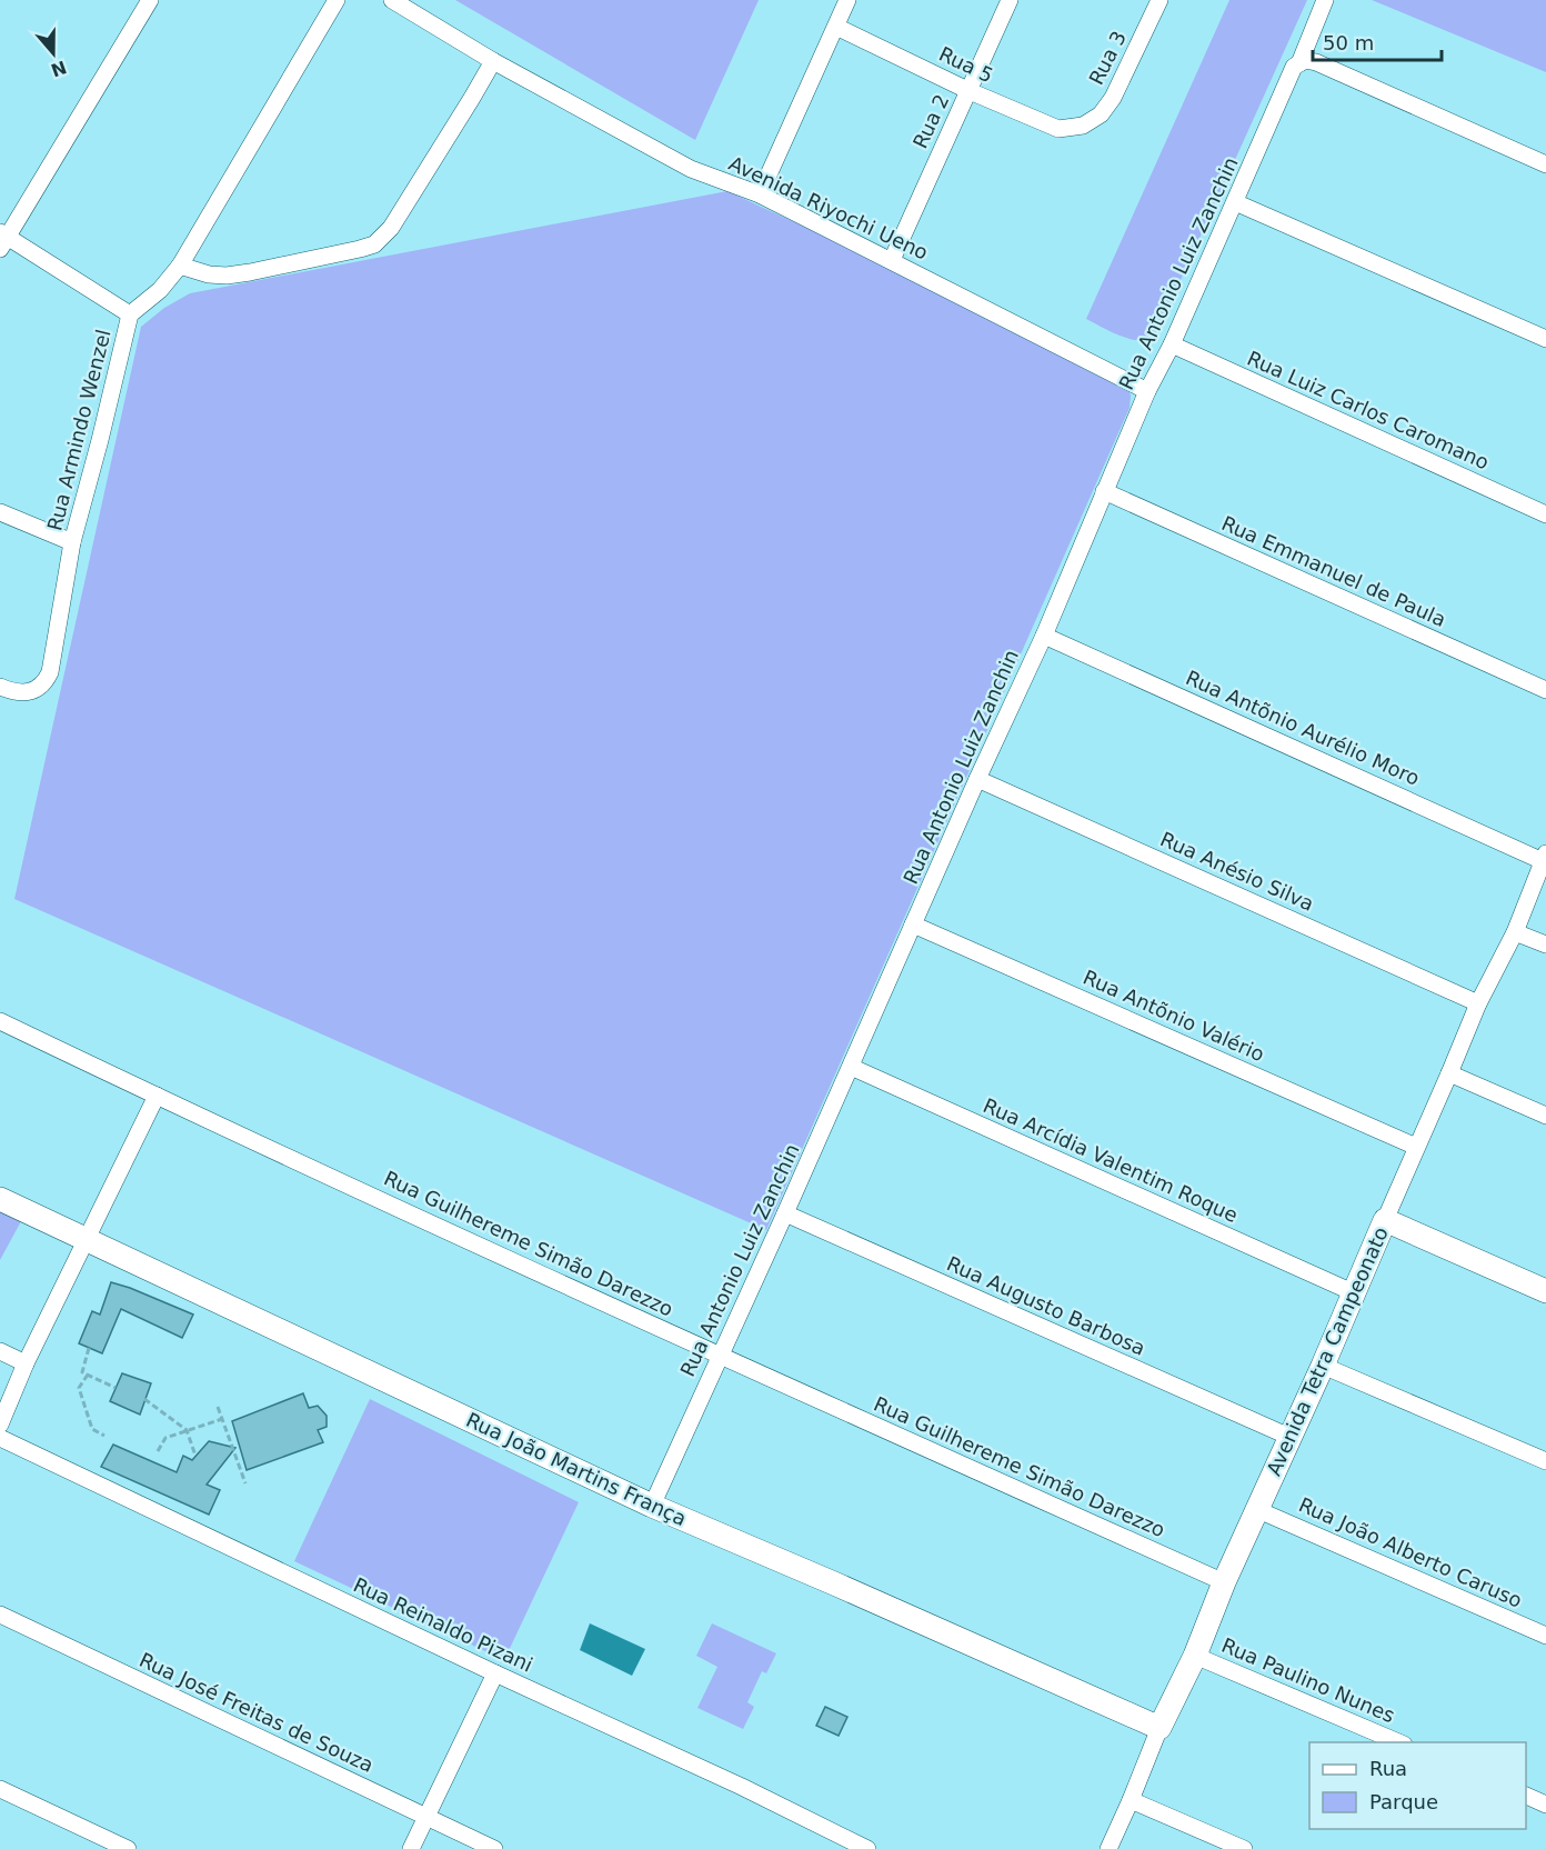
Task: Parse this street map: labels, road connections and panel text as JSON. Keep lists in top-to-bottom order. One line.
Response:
{"streets":{"main road":["Avenida Tetra Campeonato","Rua João Martins França"],"street":["Rua 3","Rua 5","Rua 2","Avenida Riyochi Ueno","Rua Antonio Luiz Zanchin","Rua Luiz Carlos Caromano","Rua Armindo Wenzel","Rua Emmanuel de Paula","Rua Antõnio Aurélio Moro","Rua Anésio Silva","Rua Antõnio Valério","Rua Arcídia Valentim Roque","Rua Guilhereme Simão Darezzo","Rua Augusto Barbosa","Rua João Alberto Caruso","Rua Reinaldo Pizani","Rua Paulino Nunes","Rua José Freitas de Souza"]},"crossings":[["Rua 3","Rua 5"],["Rua 5","Rua 2"],["Rua 2","Avenida Riyochi Ueno"],["Avenida Riyochi Ueno","Rua Antonio Luiz Zanchin"],["Rua Antonio Luiz Zanchin","Rua Luiz Carlos Caromano"],["Rua Antonio Luiz Zanchin","Rua Emmanuel de Paula"],["Rua Antonio Luiz Zanchin","Rua Antõnio Aurélio Moro"],["Rua Antonio Luiz Zanchin","Rua Anésio Silva"],["Rua Antonio Luiz Zanchin","Rua Antõnio Valério"],["Rua Antonio Luiz Zanchin","Rua Arcídia Valentim Roque"],["Rua Antonio Luiz Zanchin","Rua Guilhereme Simão Darezzo"],["Rua Antonio Luiz Zanchin","Rua Augusto Barbosa"],["Rua Antonio Luiz Zanchin","Rua João Martins França"],["Rua Antõnio Aurélio Moro","Avenida Tetra Campeonato"],["Rua Anésio Silva","Avenida Tetra Campeonato"],["Rua Antõnio Valério","Avenida Tetra Campeonato"],["Rua Arcídia Valentim Roque","Avenida Tetra Campeonato"],["Rua Guilhereme Simão Darezzo","Avenida Tetra Campeonato"],["Rua Augusto Barbosa","Avenida Tetra Campeonato"],["Avenida Tetra Campeonato","Rua João Martins França"],["Avenida Tetra Campeonato","Rua João Alberto Caruso"],["Avenida Tetra Campeonato","Rua Paulino Nunes"]],"legend":["Rua","Parque"],"scale_bar":"50 m","north":"bottom"}
